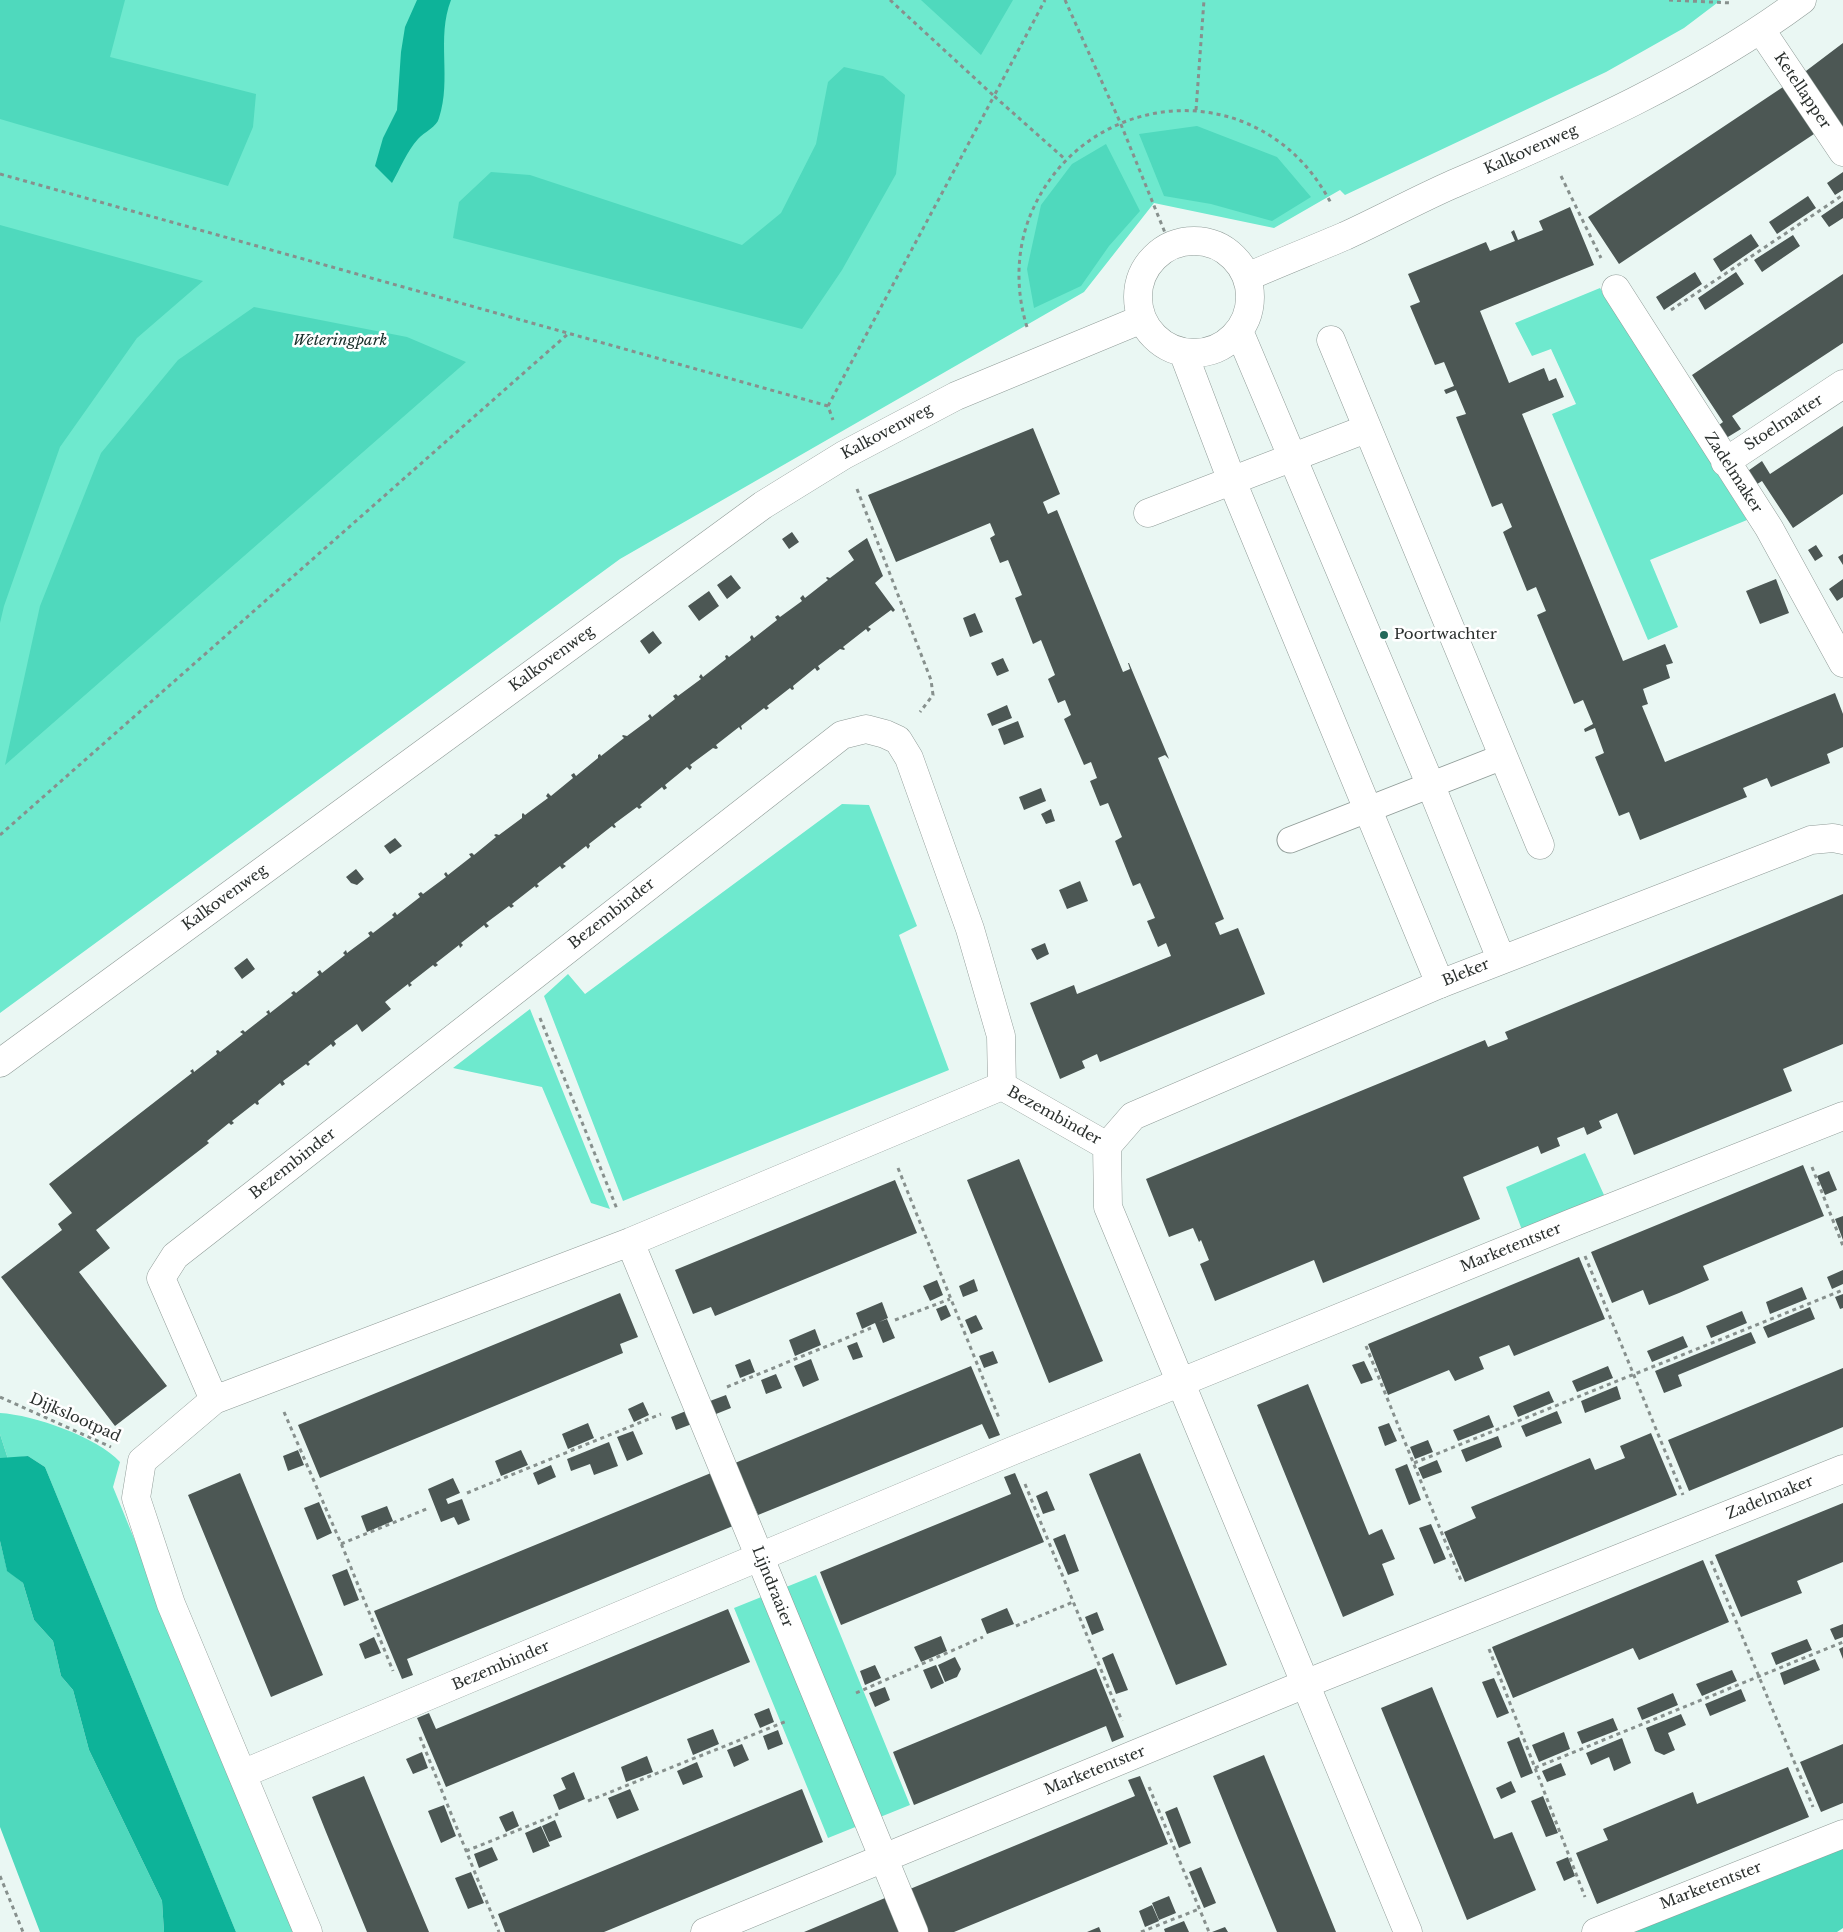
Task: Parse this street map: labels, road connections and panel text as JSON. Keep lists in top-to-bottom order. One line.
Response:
{"streets":{"street":["Ketellapper","Kalkovenweg","Stoelmatter","Zadelmaker","Bezembinder","Bleker","Marketentster","Lijndraaier"],"path":["Dijkslootpad"]},"crossings":[["Ketellapper","Kalkovenweg"],["Stoelmatter","Zadelmaker"],["Zadelmaker","Marketentster"],["Bezembinder","Bleker"],["Bezembinder","Marketentster"],["Bezembinder","Dijkslootpad"],["Bezembinder","Lijndraaier"],["Marketentster","Lijndraaier"]],"parks":["Weteringpark"],"places":["Poortwachter"]}
